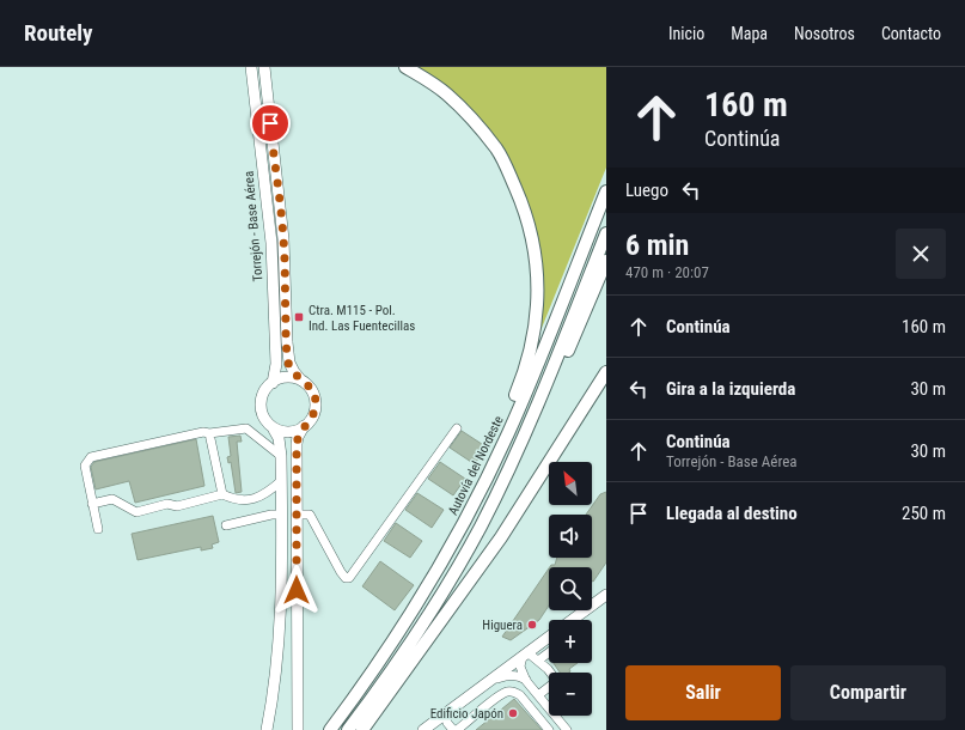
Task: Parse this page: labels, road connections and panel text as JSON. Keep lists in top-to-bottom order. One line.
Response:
{"streets":{"highway":["Autovía del Nordeste"],"main road":["Torrejón - Base Aérea"]},"places":{"transit":["Ctra. M115 - Pol. Ind. Las Fuentecillas"],"other":["Higuera","Edificio Japón"]},"north":"top left","page":{"header":"Routely","nav":["Inicio","Mapa","Nosotros","Contacto"],"turn":["160 m","Continúa"],"then":"Luego","heading":["6 min","470 m · 20:07"],"list":[{"name":"Continúa","value":"160 m"},{"name":"Gira a la izquierda","value":"30 m"},{"name":"Continúa","note":"Torrejón - Base Aérea","value":"30 m"},{"name":"Llegada al destino","value":"250 m"}],"map_buttons":["+","−"],"buttons":["Salir","Compartir"]}}
